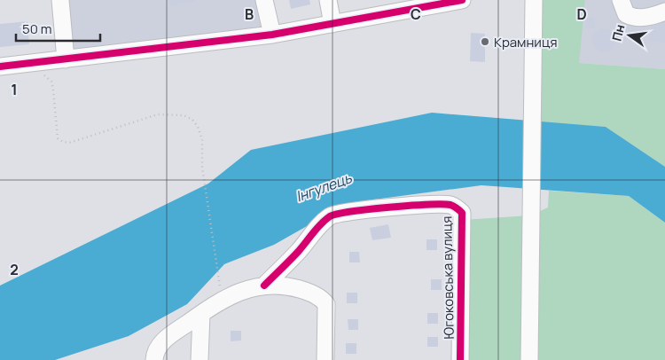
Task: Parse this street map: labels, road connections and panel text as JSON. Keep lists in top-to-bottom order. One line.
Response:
{"streets":{"street":["Югоковська вулиця"]},"water":["Інгулець"],"places":["Крамниця"],"scale_bar":"50 m","north":"left","grid":{"columns":["B","C","D"],"rows":["1","2"]}}
